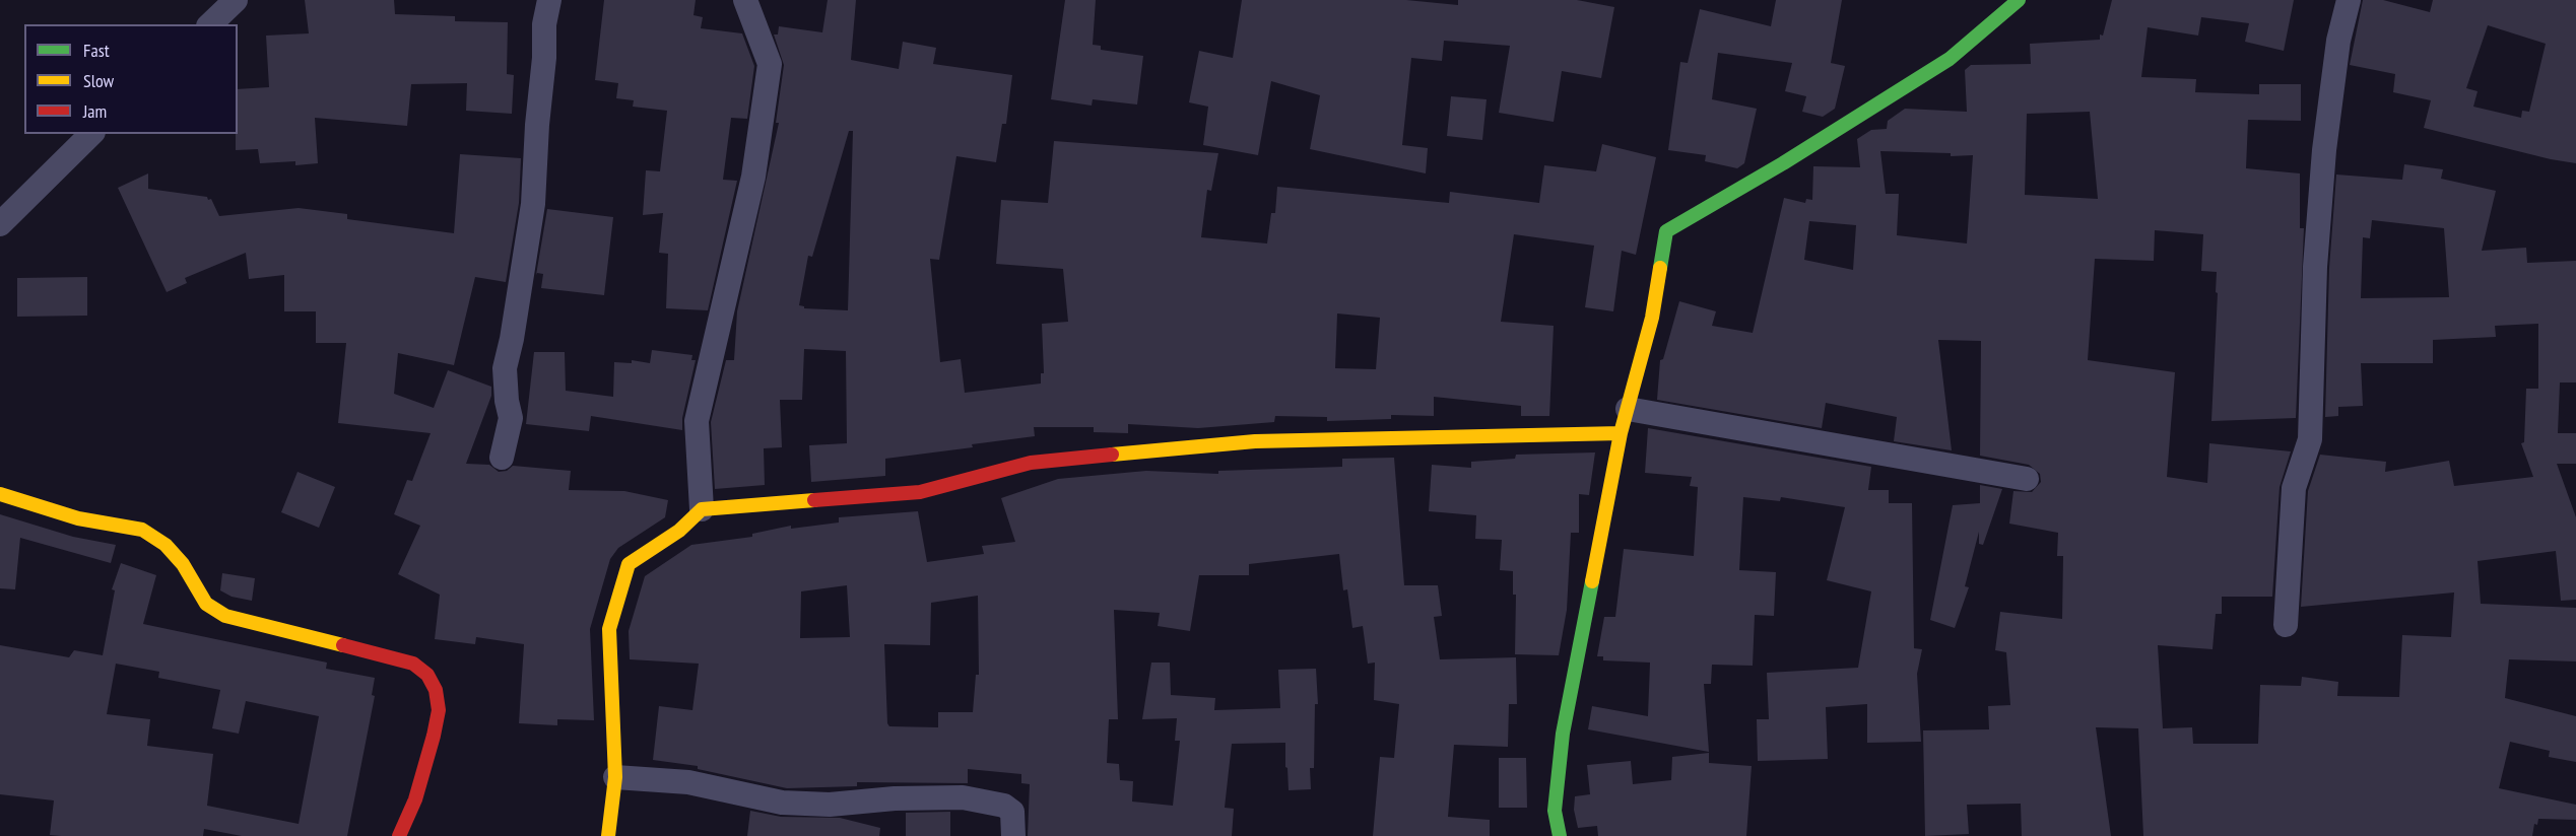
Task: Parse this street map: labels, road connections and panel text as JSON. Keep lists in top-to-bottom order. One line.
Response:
{"legend":["Fast","Slow","Jam"]}
